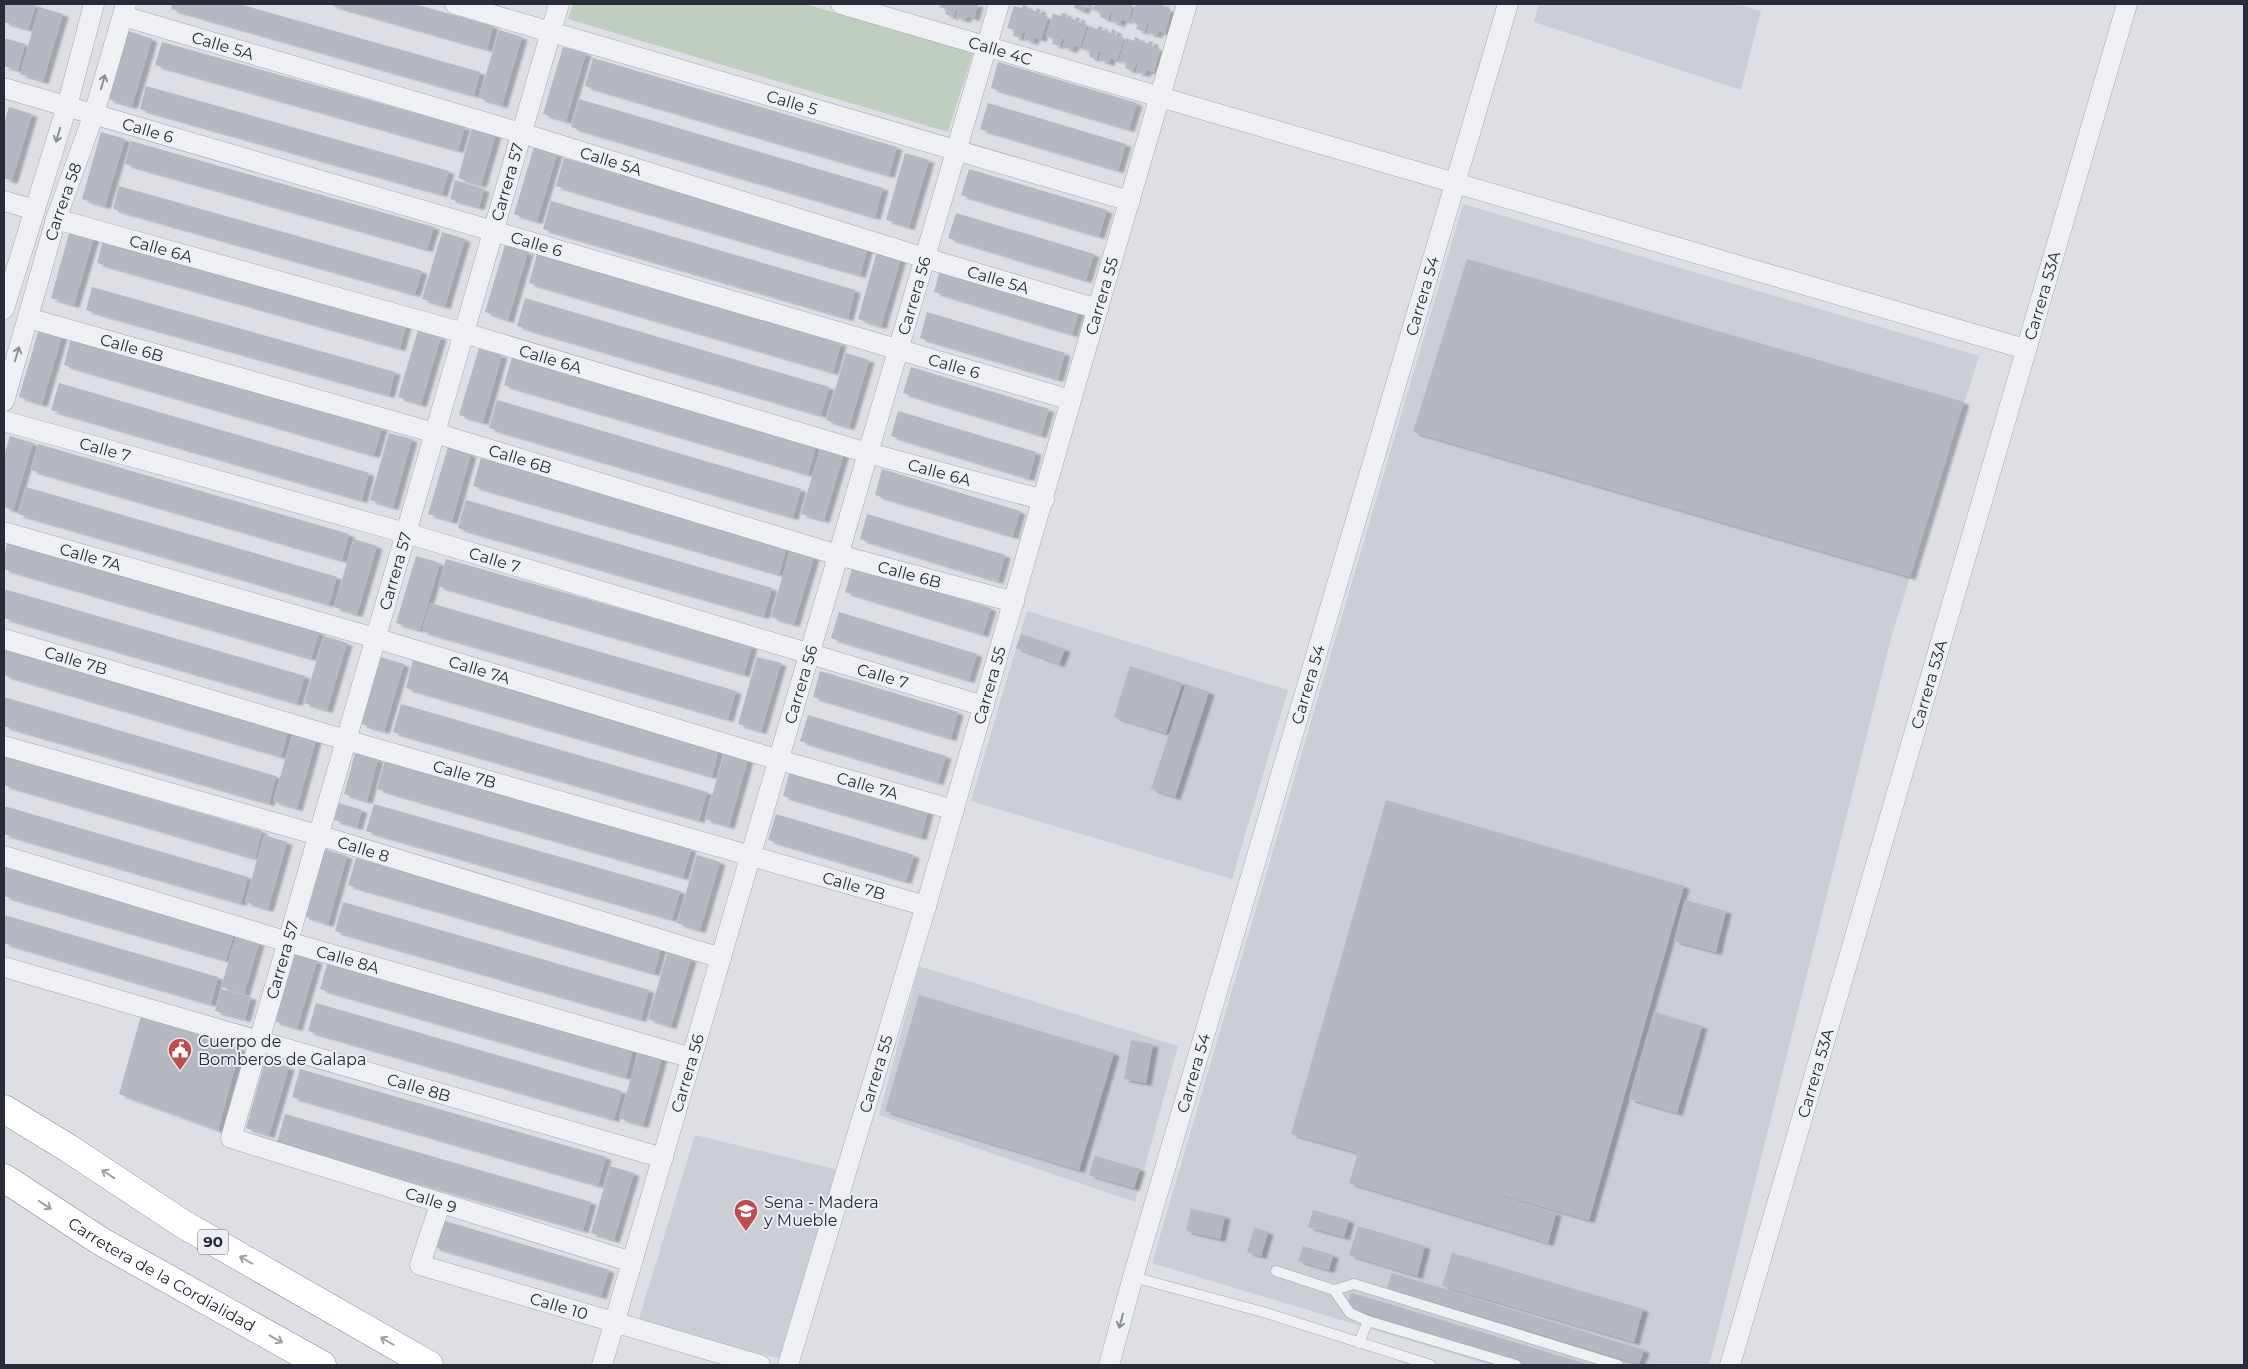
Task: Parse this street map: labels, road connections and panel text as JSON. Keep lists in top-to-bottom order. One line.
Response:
{"streets":{"highway":["90","Carretera de la Cordialidad"],"street":["Calle 5A","Calle 4C","Calle 5","Calle 6","Carrera 57","Carrera 58","Calle 6A","Carrera 53A","Carrera 56","Carrera 55","Carrera 54","Calle 6B","Calle 7","Calle 7A","Calle 7B","Calle 8","Calle 8A","Calle 8B","Calle 9","Calle 10"]},"crossings":[["Calle 5A","Carrera 57"],["Calle 5A","Carrera 58"],["Calle 5A","Carrera 56"],["Calle 5A","Carrera 55"],["Calle 4C","Carrera 53A"],["Calle 4C","Carrera 56"],["Calle 4C","Carrera 55"],["Calle 4C","Carrera 54"],["Calle 5","Carrera 57"],["Calle 5","Carrera 56"],["Calle 5","Carrera 55"],["Calle 6","Carrera 57"],["Calle 6","Carrera 58"],["Calle 6","Carrera 56"],["Calle 6","Carrera 55"],["Carrera 57","Calle 6A"],["Carrera 57","Calle 6B"],["Carrera 57","Calle 7"],["Carrera 57","Calle 7A"],["Carrera 57","Calle 7B"],["Carrera 57","Calle 8"],["Carrera 57","Calle 8A"],["Carrera 57","Calle 8B"],["Carrera 57","Calle 9"],["Carrera 58","Calle 6A"],["Carrera 58","Calle 6B"],["Calle 6A","Carrera 56"],["Calle 6A","Carrera 55"],["Carrera 56","Calle 6B"],["Carrera 56","Calle 7"],["Carrera 56","Calle 7A"],["Carrera 56","Calle 7B"],["Carrera 56","Calle 8"],["Carrera 56","Calle 8A"],["Carrera 56","Calle 8B"],["Carrera 56","Calle 9"],["Carrera 56","Calle 10"],["Carrera 55","Calle 6B"],["Carrera 55","Calle 7"],["Carrera 55","Calle 7A"],["Carrera 55","Calle 7B"],["Calle 9","Calle 10"]],"places":{"public building":["Cuerpo de Bomberos de Galapa"],"school or university":["Sena - Madera y Mueble"]}}
